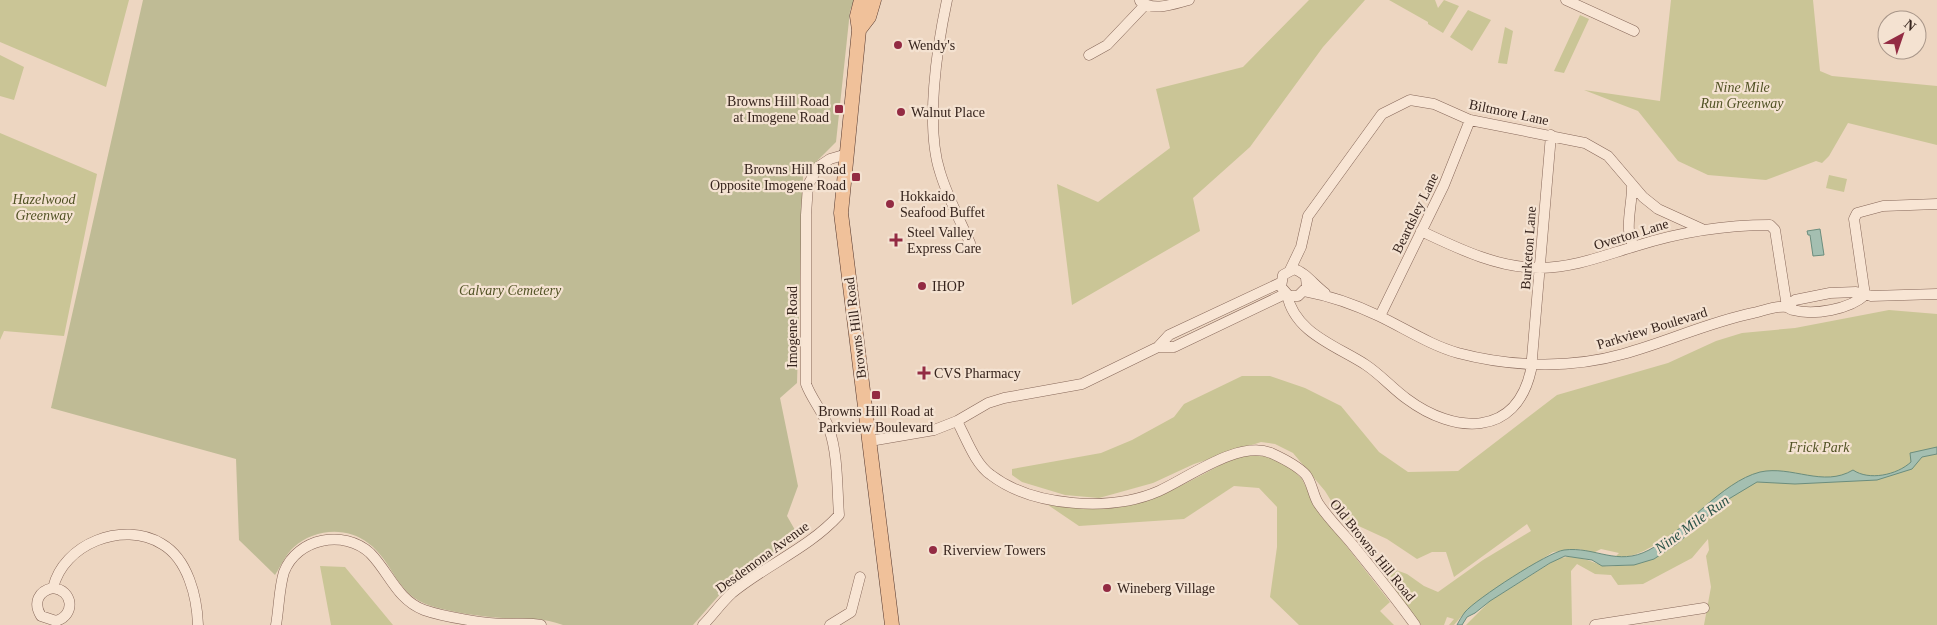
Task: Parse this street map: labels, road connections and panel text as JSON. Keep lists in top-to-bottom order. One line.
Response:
{"streets":{"main road":["Browns Hill Road"],"street":["Biltmore Lane","Beardsley Lane","Overton Lane","Burketon Lane","Imogene Road","Parkview Boulevard","Old Browns Hill Road","Desdemona Avenue"]},"crossings":[["Biltmore Lane","Beardsley Lane"],["Biltmore Lane","Overton Lane"],["Biltmore Lane","Burketon Lane"],["Beardsley Lane","Overton Lane"],["Beardsley Lane","Parkview Boulevard"],["Overton Lane","Burketon Lane"],["Overton Lane","Parkview Boulevard"],["Burketon Lane","Parkview Boulevard"],["Imogene Road","Browns Hill Road"],["Imogene Road","Desdemona Avenue"]],"water":["Nine Mile Run"],"parks":["Nine Mile Run Greenway","Hazelwood Greenway","Calvary Cemetery","Frick Park"],"places":{"other":["Wendy's","Walnut Place","Hokkaido Seafood Buffet","IHOP","Riverview Towers","Wineberg Village"],"transit":["Browns Hill Road at Imogene Road","Browns Hill Road Opposite Imogene Road","Browns Hill Road at Parkview Boulevard"],"health":["Steel Valley Express Care","CVS Pharmacy"]},"north":"top right"}
